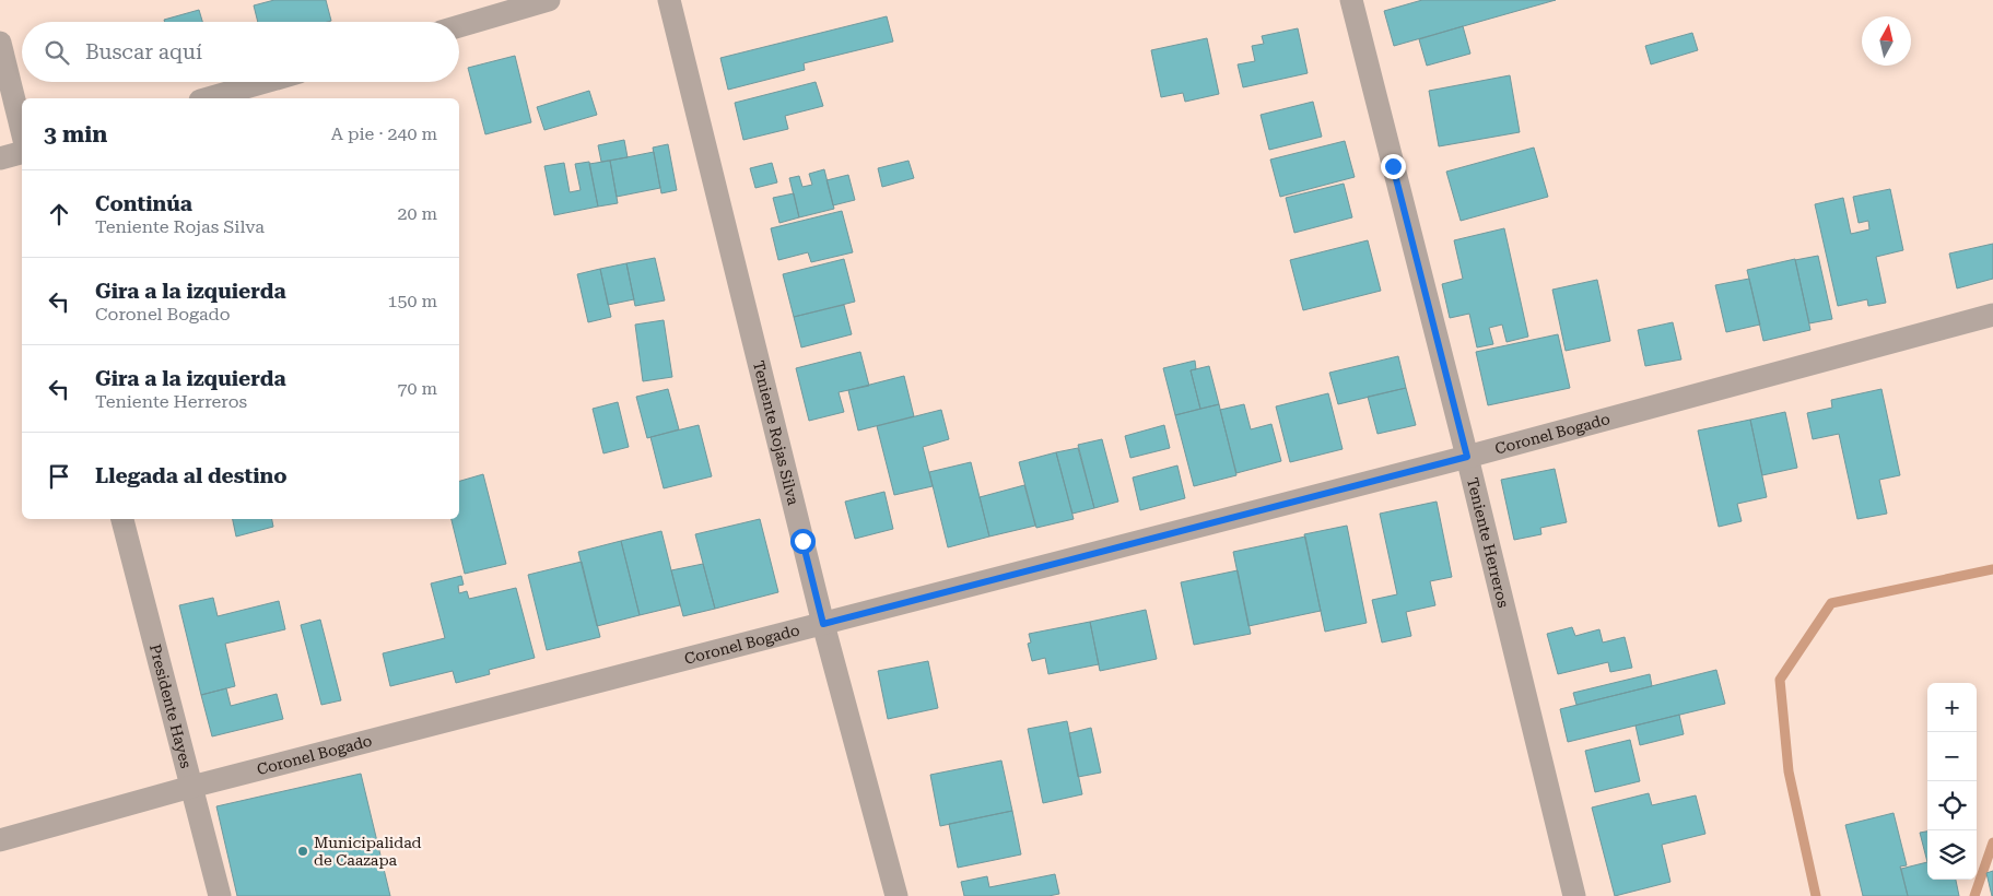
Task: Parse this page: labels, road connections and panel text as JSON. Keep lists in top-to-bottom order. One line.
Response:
{"streets":{"street":["Teniente Rojas Silva","Coronel Bogado","Teniente Herreros","Presidente Hayes"]},"crossings":[["Teniente Rojas Silva","Coronel Bogado"],["Coronel Bogado","Teniente Herreros"],["Coronel Bogado","Presidente Hayes"]],"places":["Municipalidad de Caazapa"],"north":"top","page":{"search":"Buscar aquí","heading":["3 min","A pie · 240 m"],"list":[["Continúa","Teniente Rojas Silva","20 m"],["Gira a la izquierda","Coronel Bogado","150 m"],["Gira a la izquierda","Teniente Herreros","70 m"],"Llegada al destino"],"map_buttons":["+","−"]}}
